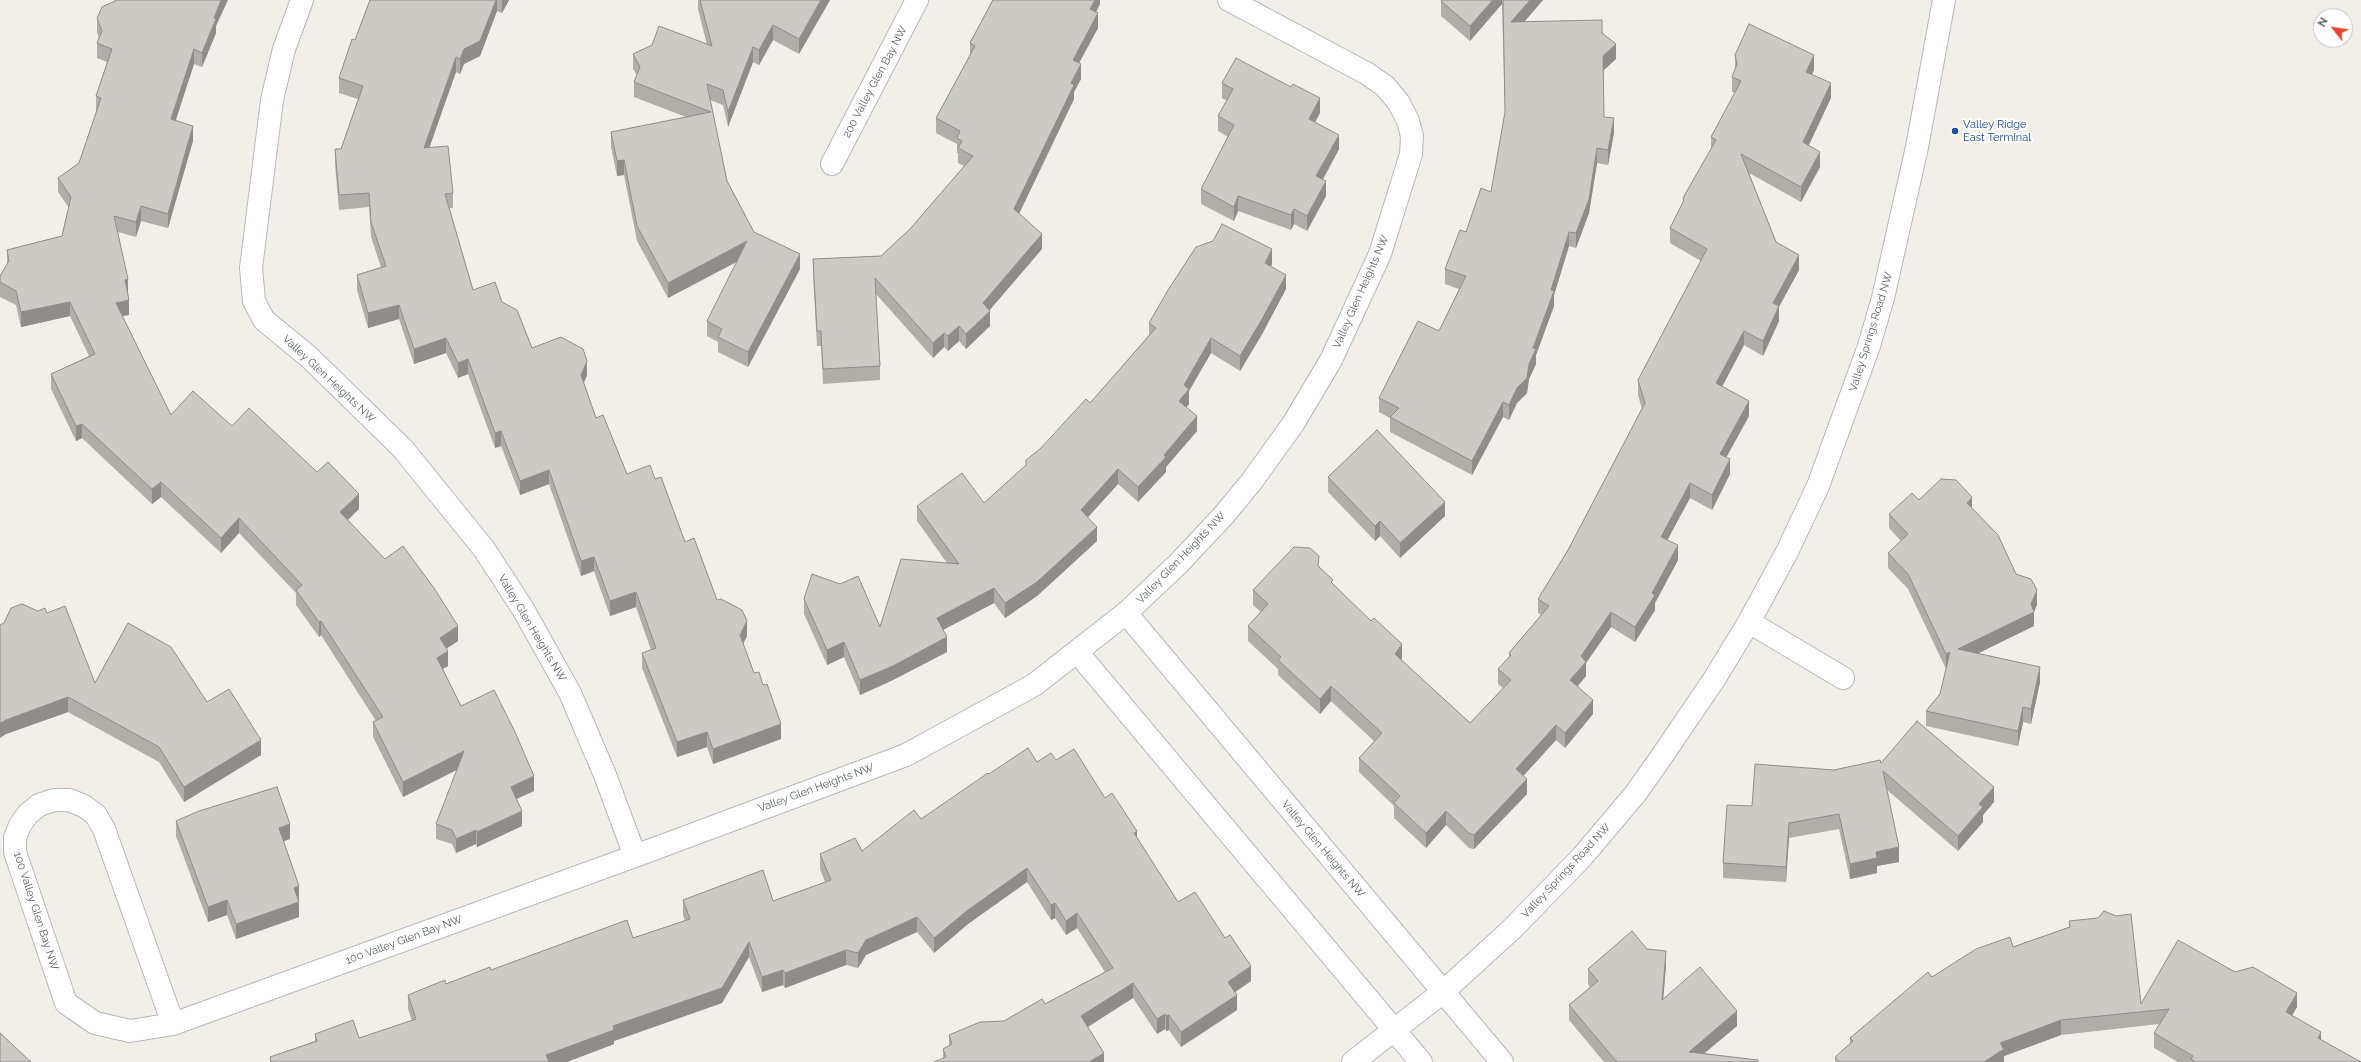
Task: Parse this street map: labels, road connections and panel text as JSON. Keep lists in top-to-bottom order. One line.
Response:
{"streets":{"street":["200 Valley Glen Bay NW","Valley Glen Heights NW","Valley Springs Road NW","100 Valley Glen Bay NW"]},"crossings":[["Valley Glen Heights NW","Valley Springs Road NW"],["Valley Glen Heights NW","100 Valley Glen Bay NW"]],"places":["Valley Ridge East Terminal"],"north":"top left"}
